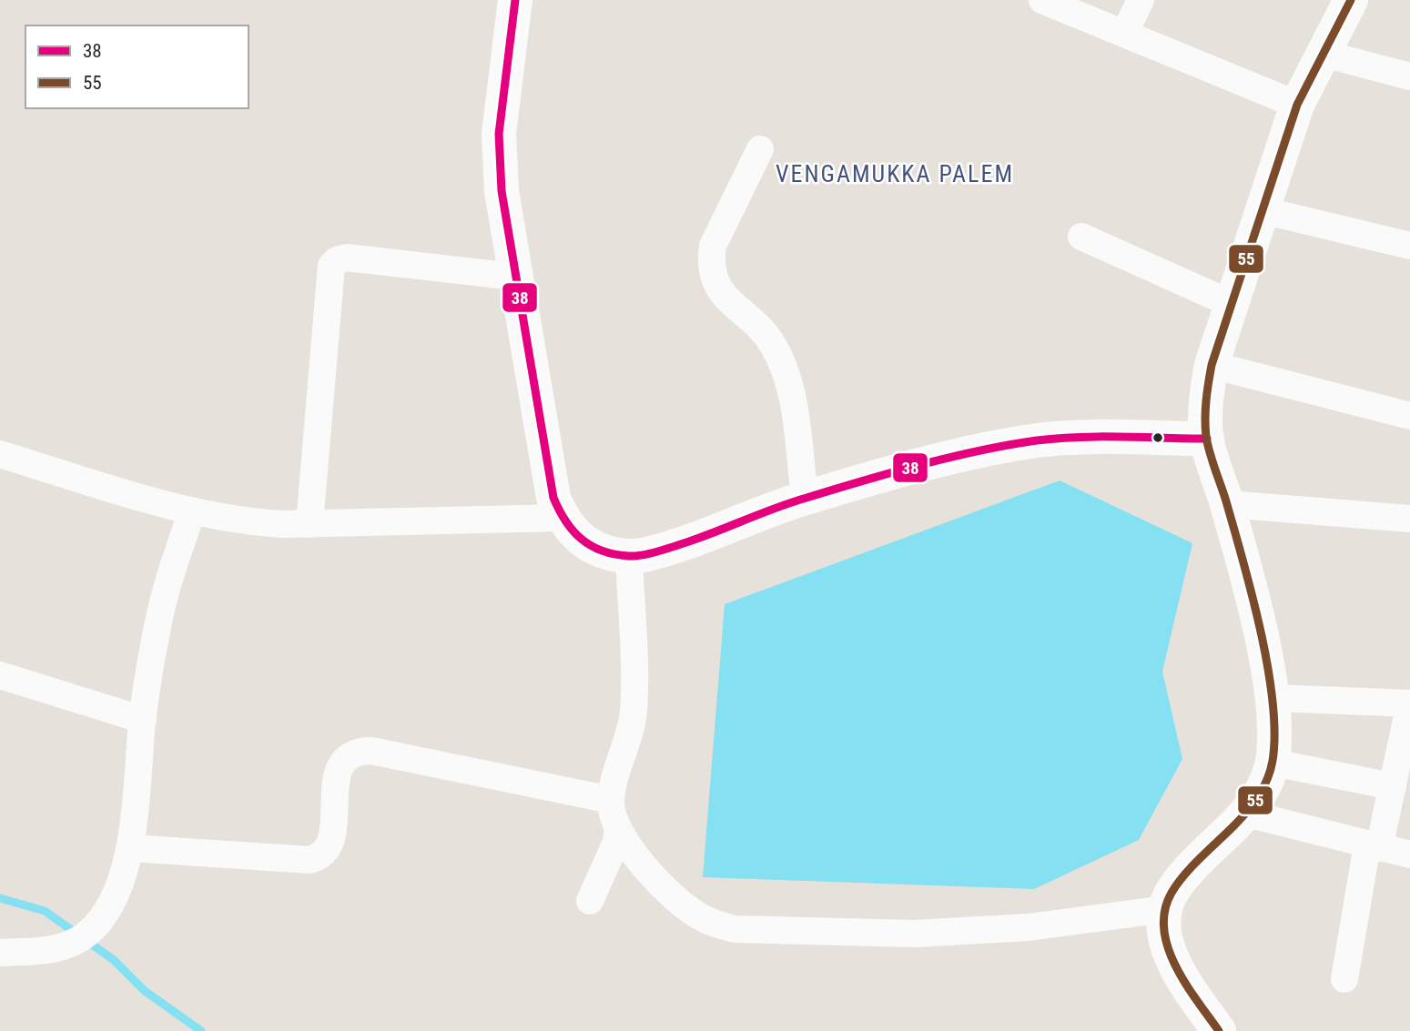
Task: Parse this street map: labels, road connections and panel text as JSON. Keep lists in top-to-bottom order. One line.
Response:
{"districts":["VENGAMUKKA PALEM"],"lines":["transit line 38","transit line 55"],"legend":["38","55"]}
